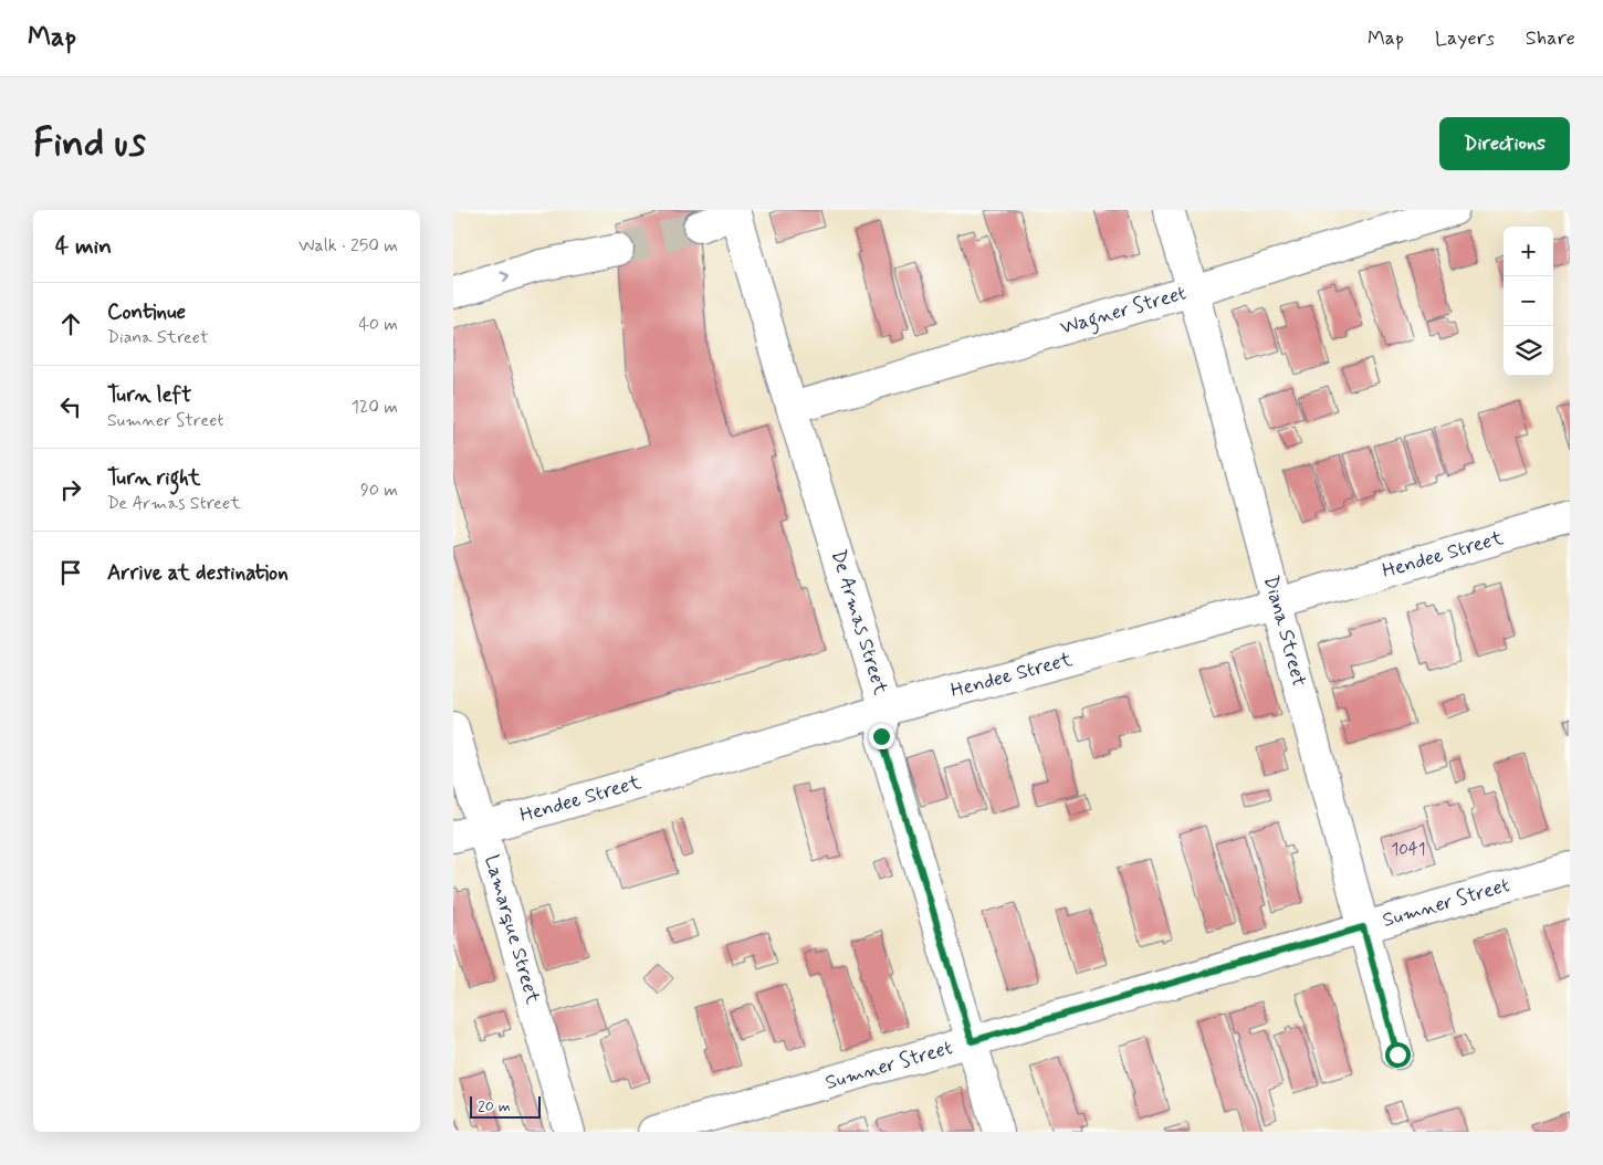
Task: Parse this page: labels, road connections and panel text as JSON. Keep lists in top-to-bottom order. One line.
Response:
{"streets":{"street":["Wagner Street","Hendee Street","De Armas Street","Diana Street","Sumner Street","Lamarque Street"]},"crossings":[["Wagner Street","De Armas Street"],["Wagner Street","Diana Street"],["Hendee Street","De Armas Street"],["Hendee Street","Diana Street"],["Hendee Street","Lamarque Street"],["De Armas Street","Sumner Street"],["Diana Street","Sumner Street"]],"house_numbers":["1041"],"scale_bar":"20 m","page":{"header":"Map","nav":["Map","Layers","Share"],"buttons":"Directions","title":"Find us","heading":["4 min","Walk · 250 m"],"map_buttons":["+","−"],"list":[["Continue","Diana Street","40 m"],["Turn left","Sumner Street","120 m"],["Turn right","De Armas Street","90 m"],"Arrive at destination"],"scale":"20 m"}}
